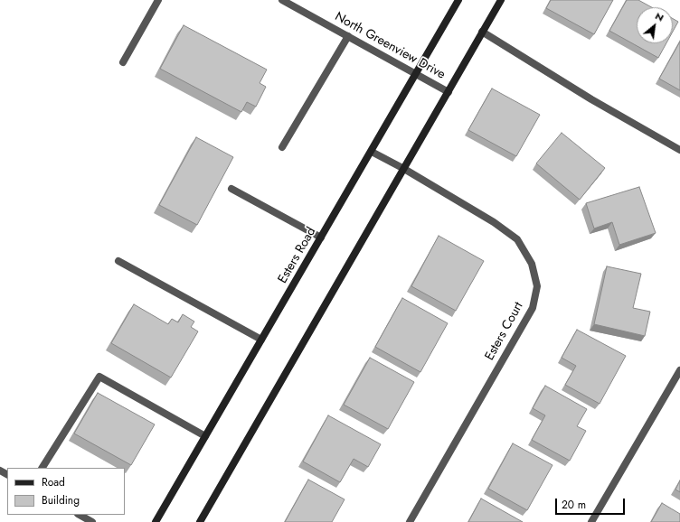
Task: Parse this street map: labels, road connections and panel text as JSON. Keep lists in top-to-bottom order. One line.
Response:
{"streets":{"main road":["Esters Road"],"street":["North Greenview Drive","Esters Court"]},"crossings":[["North Greenview Drive","Esters Road"],["Esters Road","Esters Court"]],"legend":["Road","Building"],"scale_bar":"20 m","north":"top right"}
